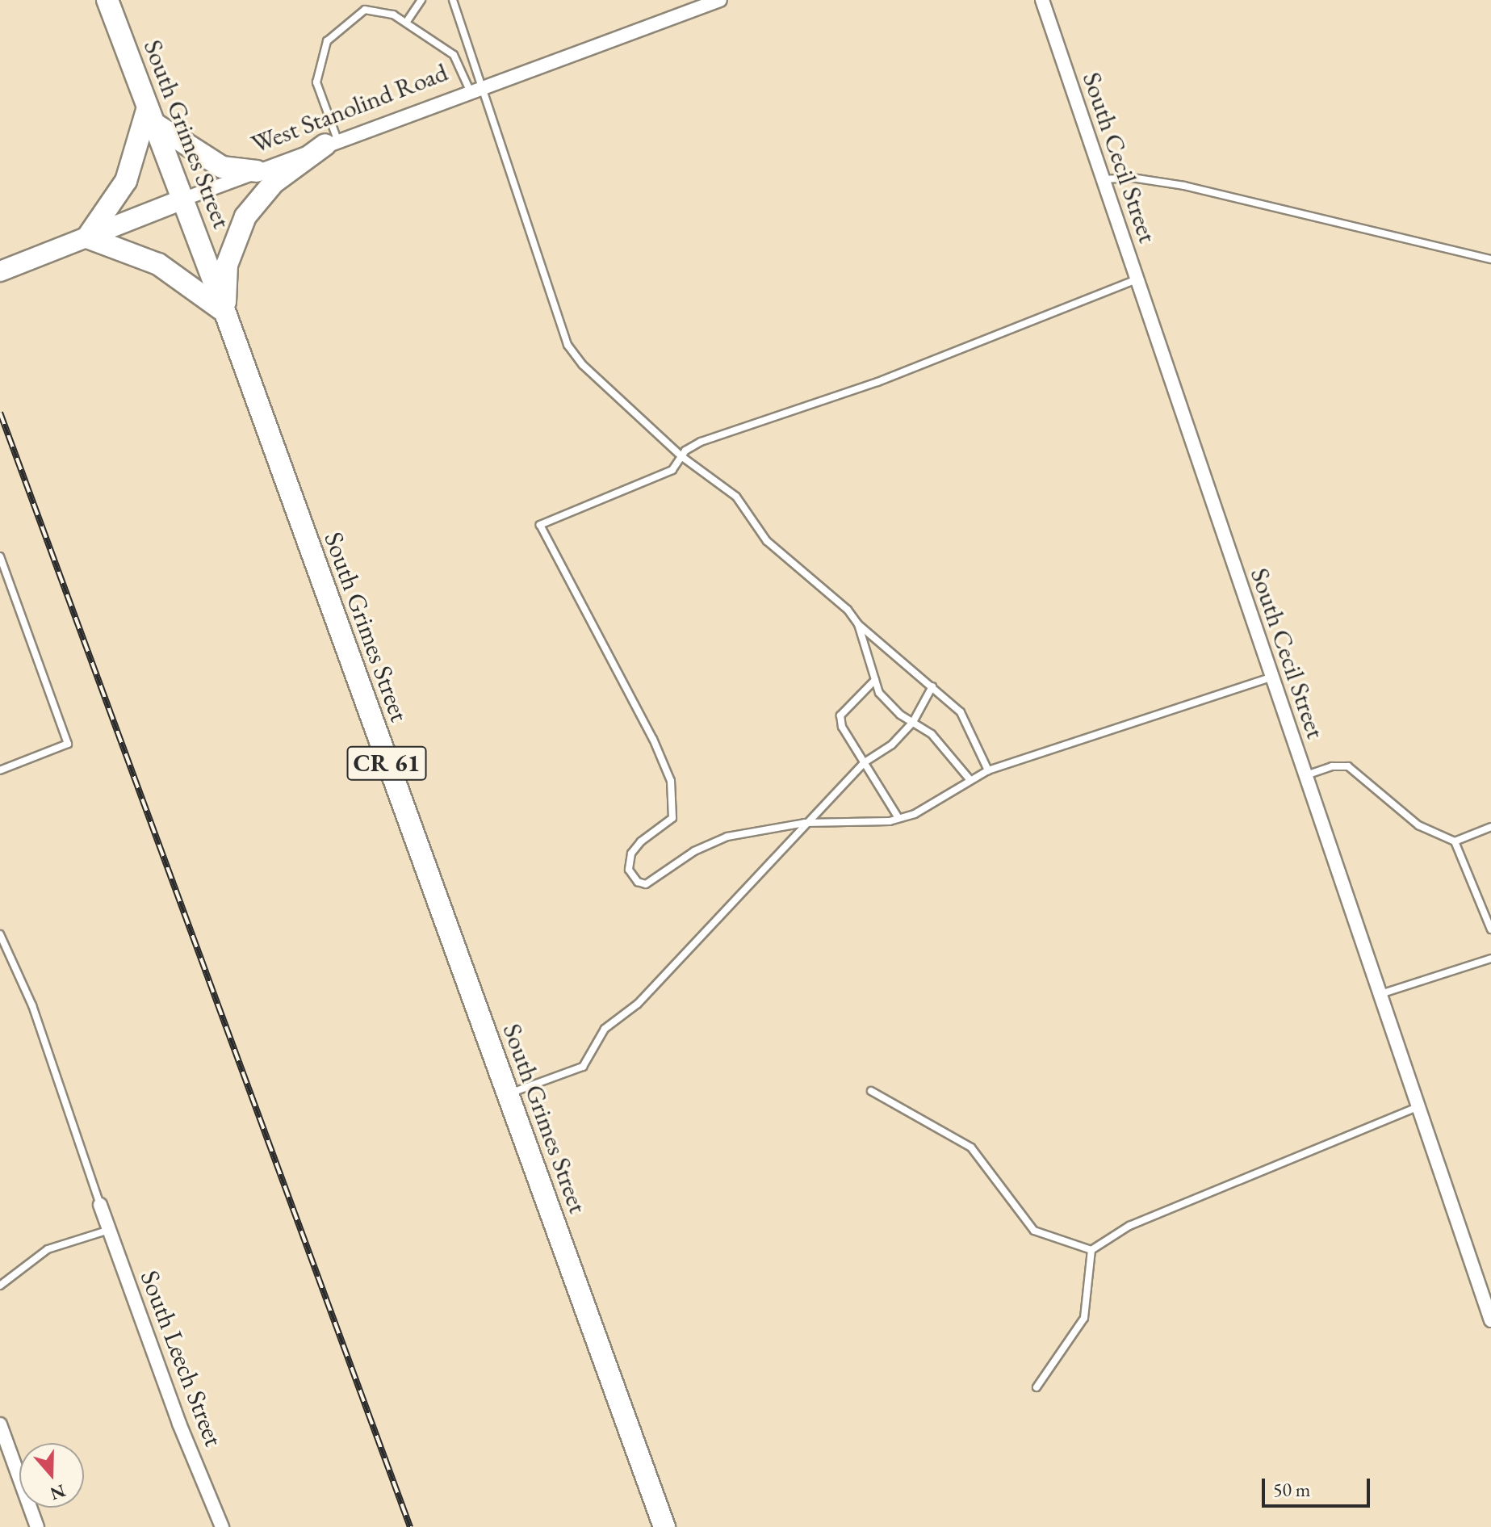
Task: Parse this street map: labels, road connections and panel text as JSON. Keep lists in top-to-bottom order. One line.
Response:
{"streets":{"main road":["West Stanolind Road","South Grimes Street","CR 61"],"street":["South Cecil Street","South Leech Street"]},"crossings":[["West Stanolind Road","South Grimes Street"]],"scale_bar":"50 m","north":"bottom"}
